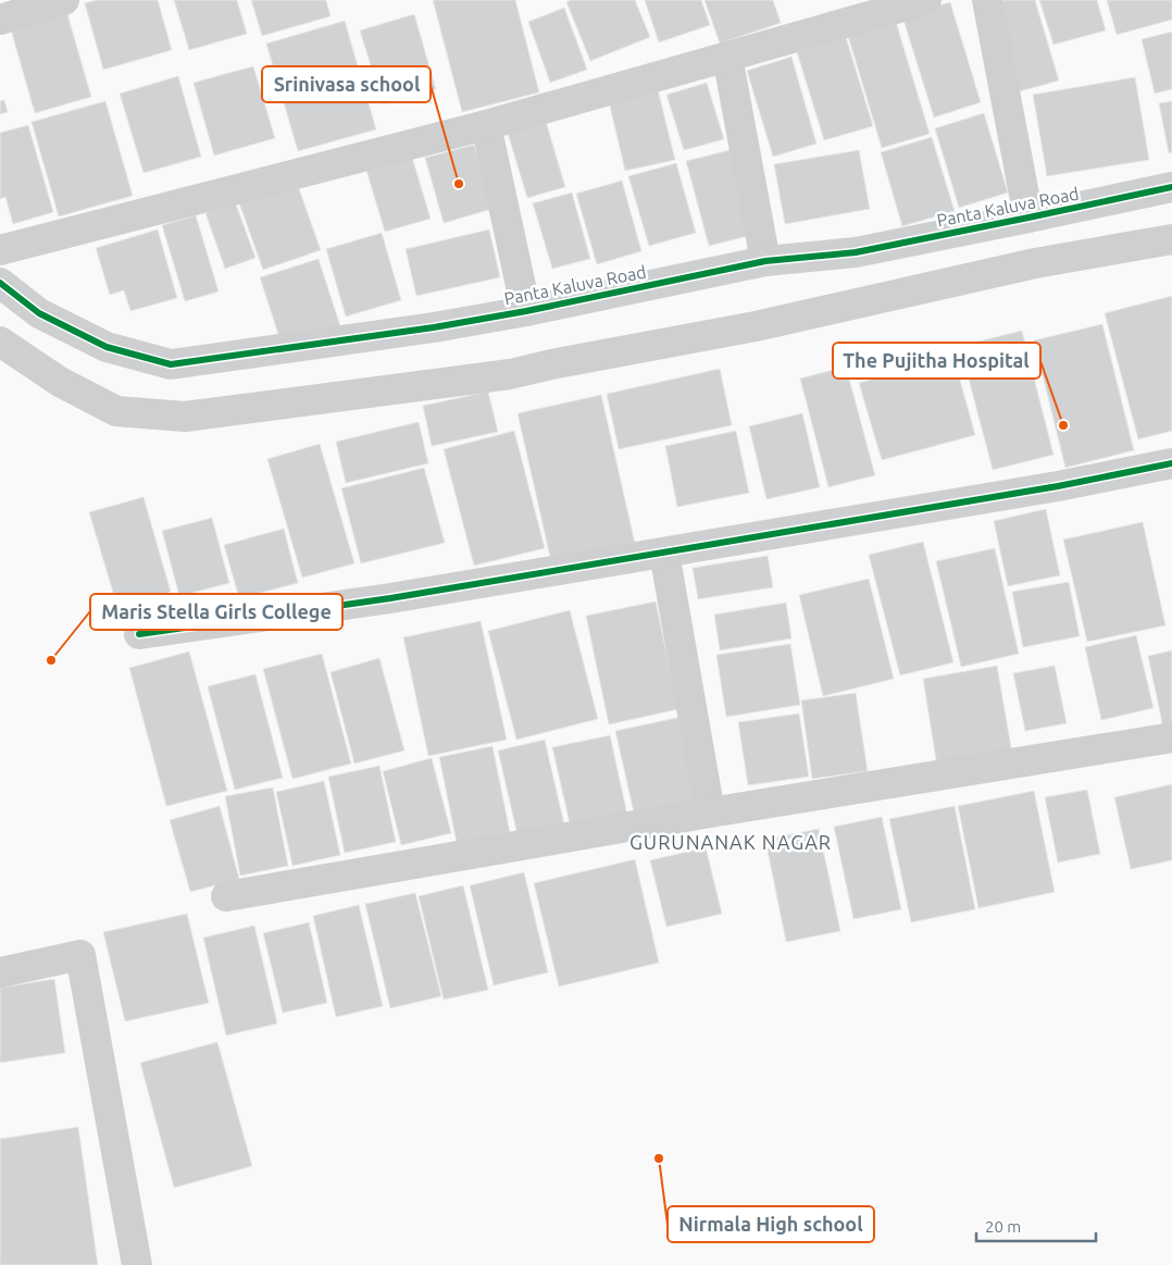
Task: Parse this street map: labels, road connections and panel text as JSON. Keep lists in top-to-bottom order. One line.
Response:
{"streets":{"street":["Panta Kaluva Road"]},"districts":["GURUNANAK NAGAR"],"places":["Srinivasa school","The Pujitha Hospital","Maris Stella Girls College","Nirmala High school"],"scale_bar":"20 m"}
